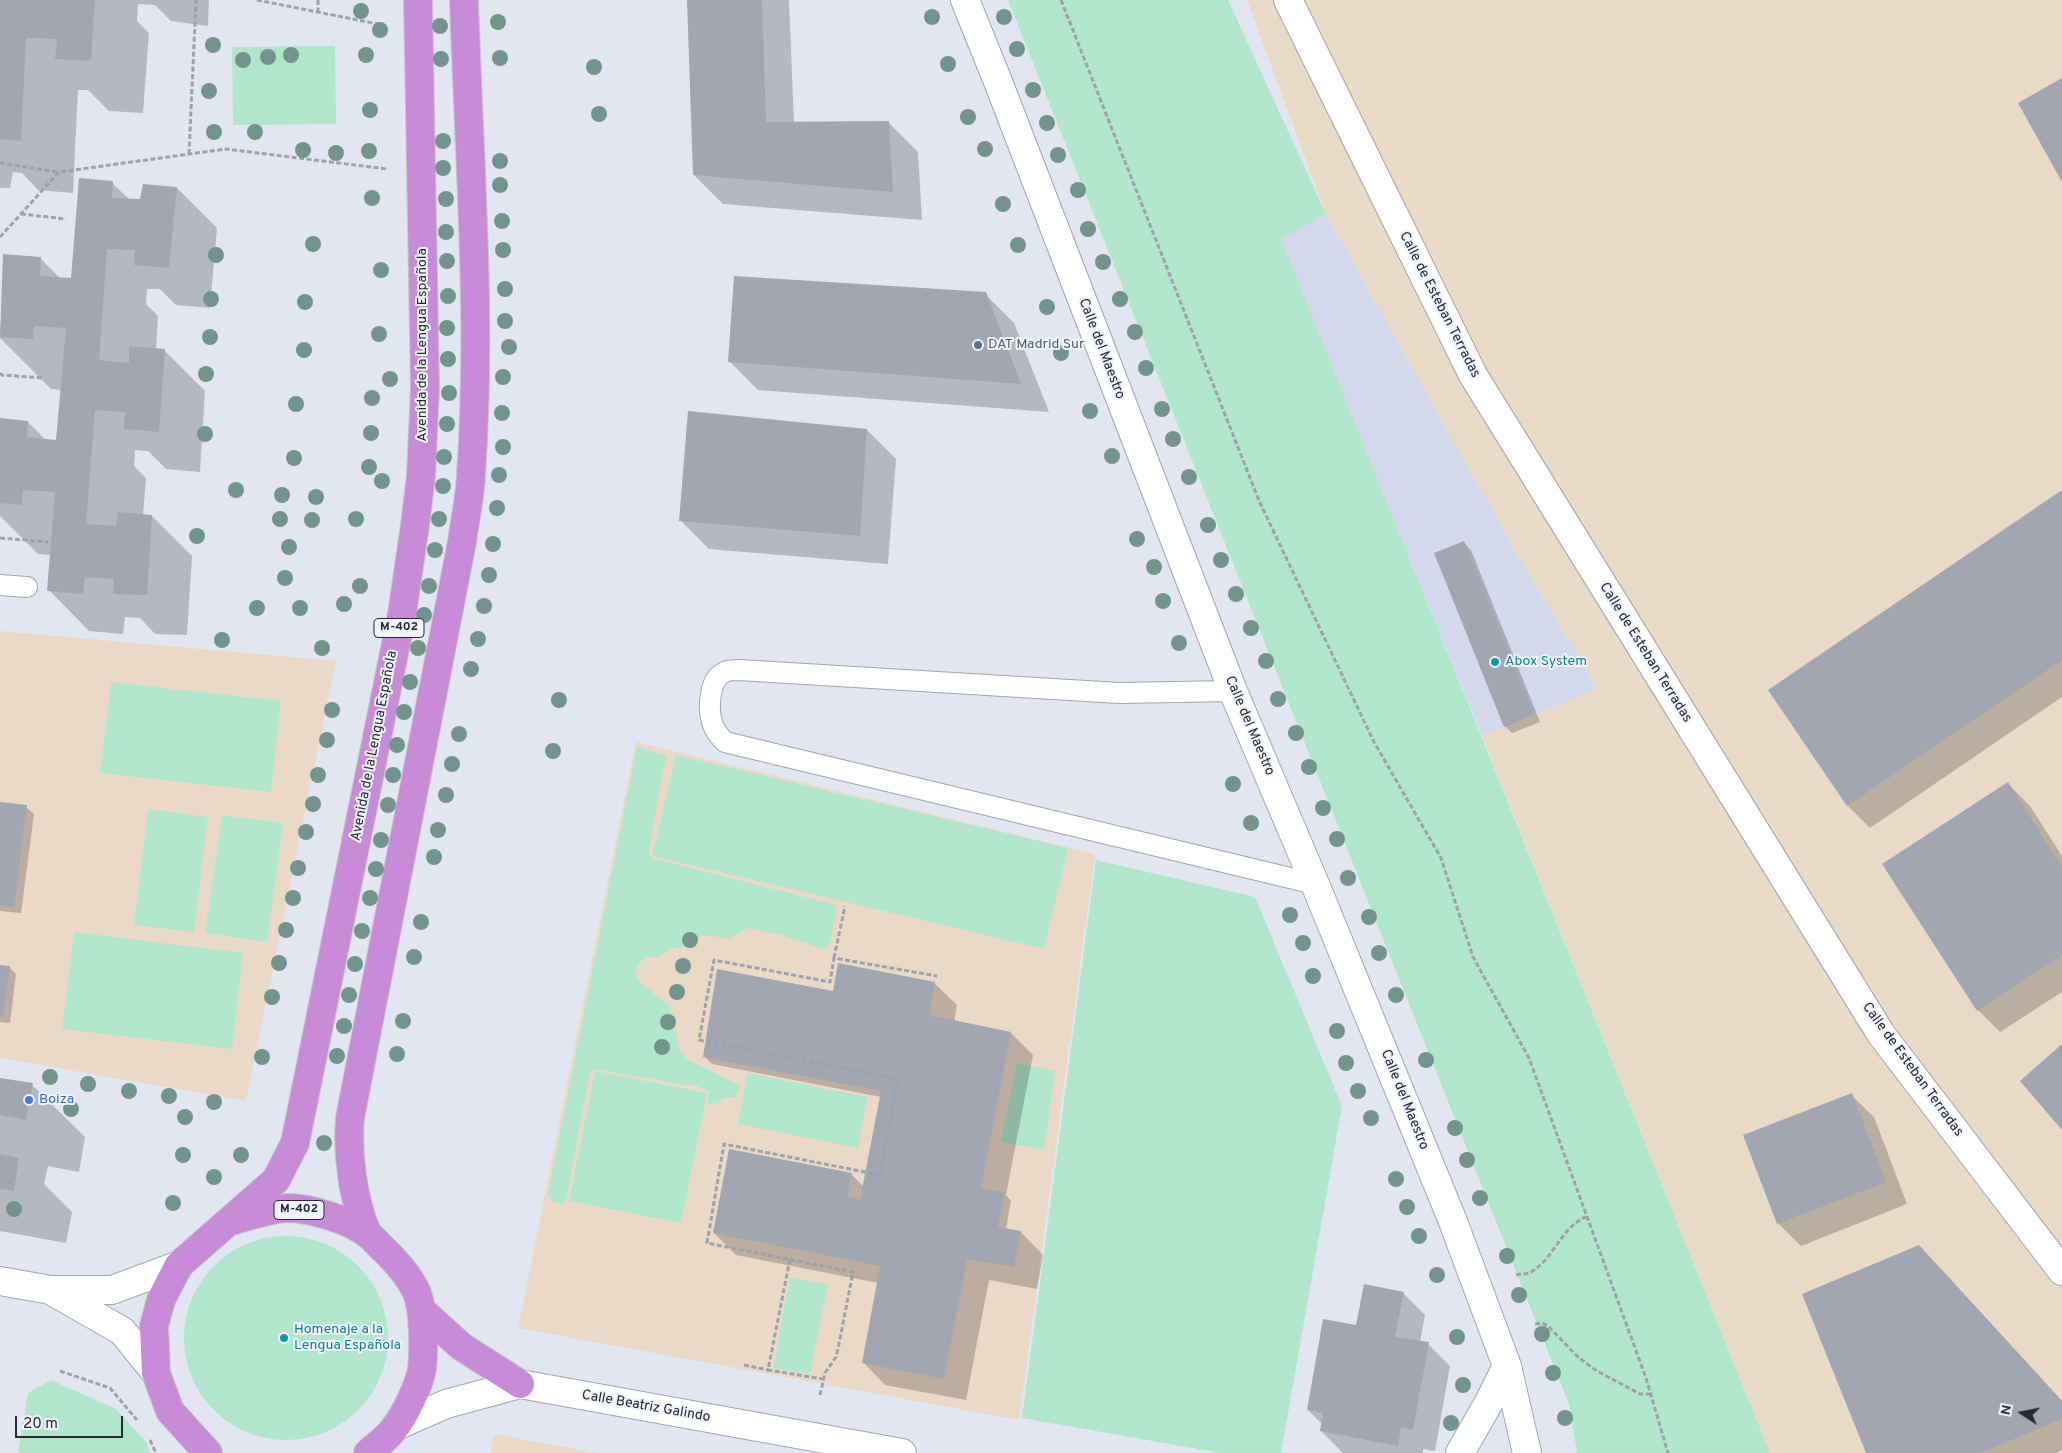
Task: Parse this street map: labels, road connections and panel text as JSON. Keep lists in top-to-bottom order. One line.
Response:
{"streets":{"highway":["Avenida de la Lengua Española","M-402"],"street":["Calle de Esteban Terradas","Calle del Maestro","Calle Beatriz Galindo"]},"crossings":[["Avenida de la Lengua Española","M-402"]],"places":["DAT Madrid Sur","Abox System","Boiza","Homenaje a la Lengua Española"],"scale_bar":"20 m","north":"left"}
